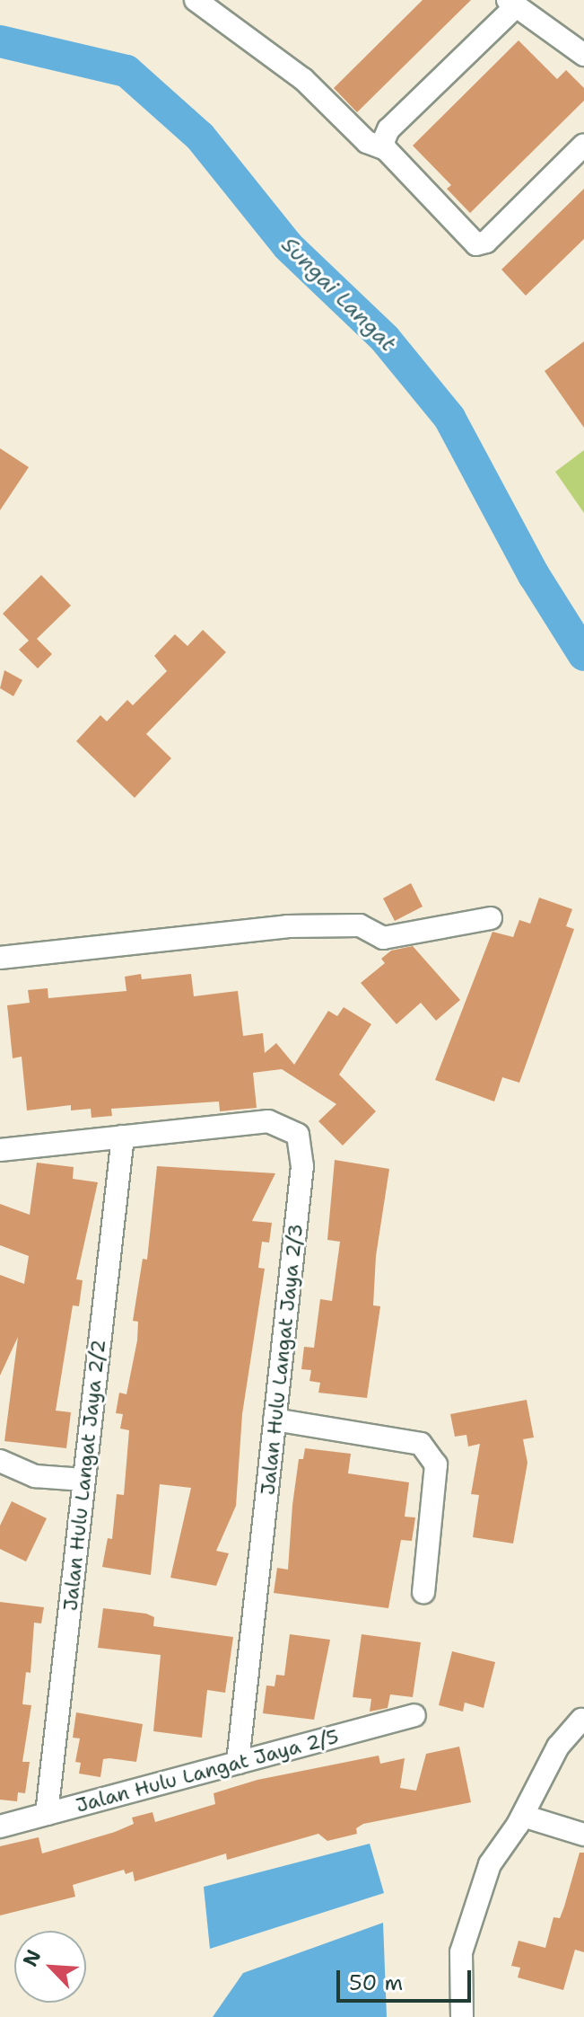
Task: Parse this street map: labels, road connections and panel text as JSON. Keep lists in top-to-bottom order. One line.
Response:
{"streets":{"street":["Jalan Hulu Langat Jaya 2/3","Jalan Hulu Langat Jaya 2/2","Jalan Hulu Langat Jaya 2/5"]},"crossings":[["Jalan Hulu Langat Jaya 2/3","Jalan Hulu Langat Jaya 2/2"],["Jalan Hulu Langat Jaya 2/3","Jalan Hulu Langat Jaya 2/5"],["Jalan Hulu Langat Jaya 2/2","Jalan Hulu Langat Jaya 2/5"]],"water":["Sungai Langat"],"scale_bar":"50 m","north":"top left"}
